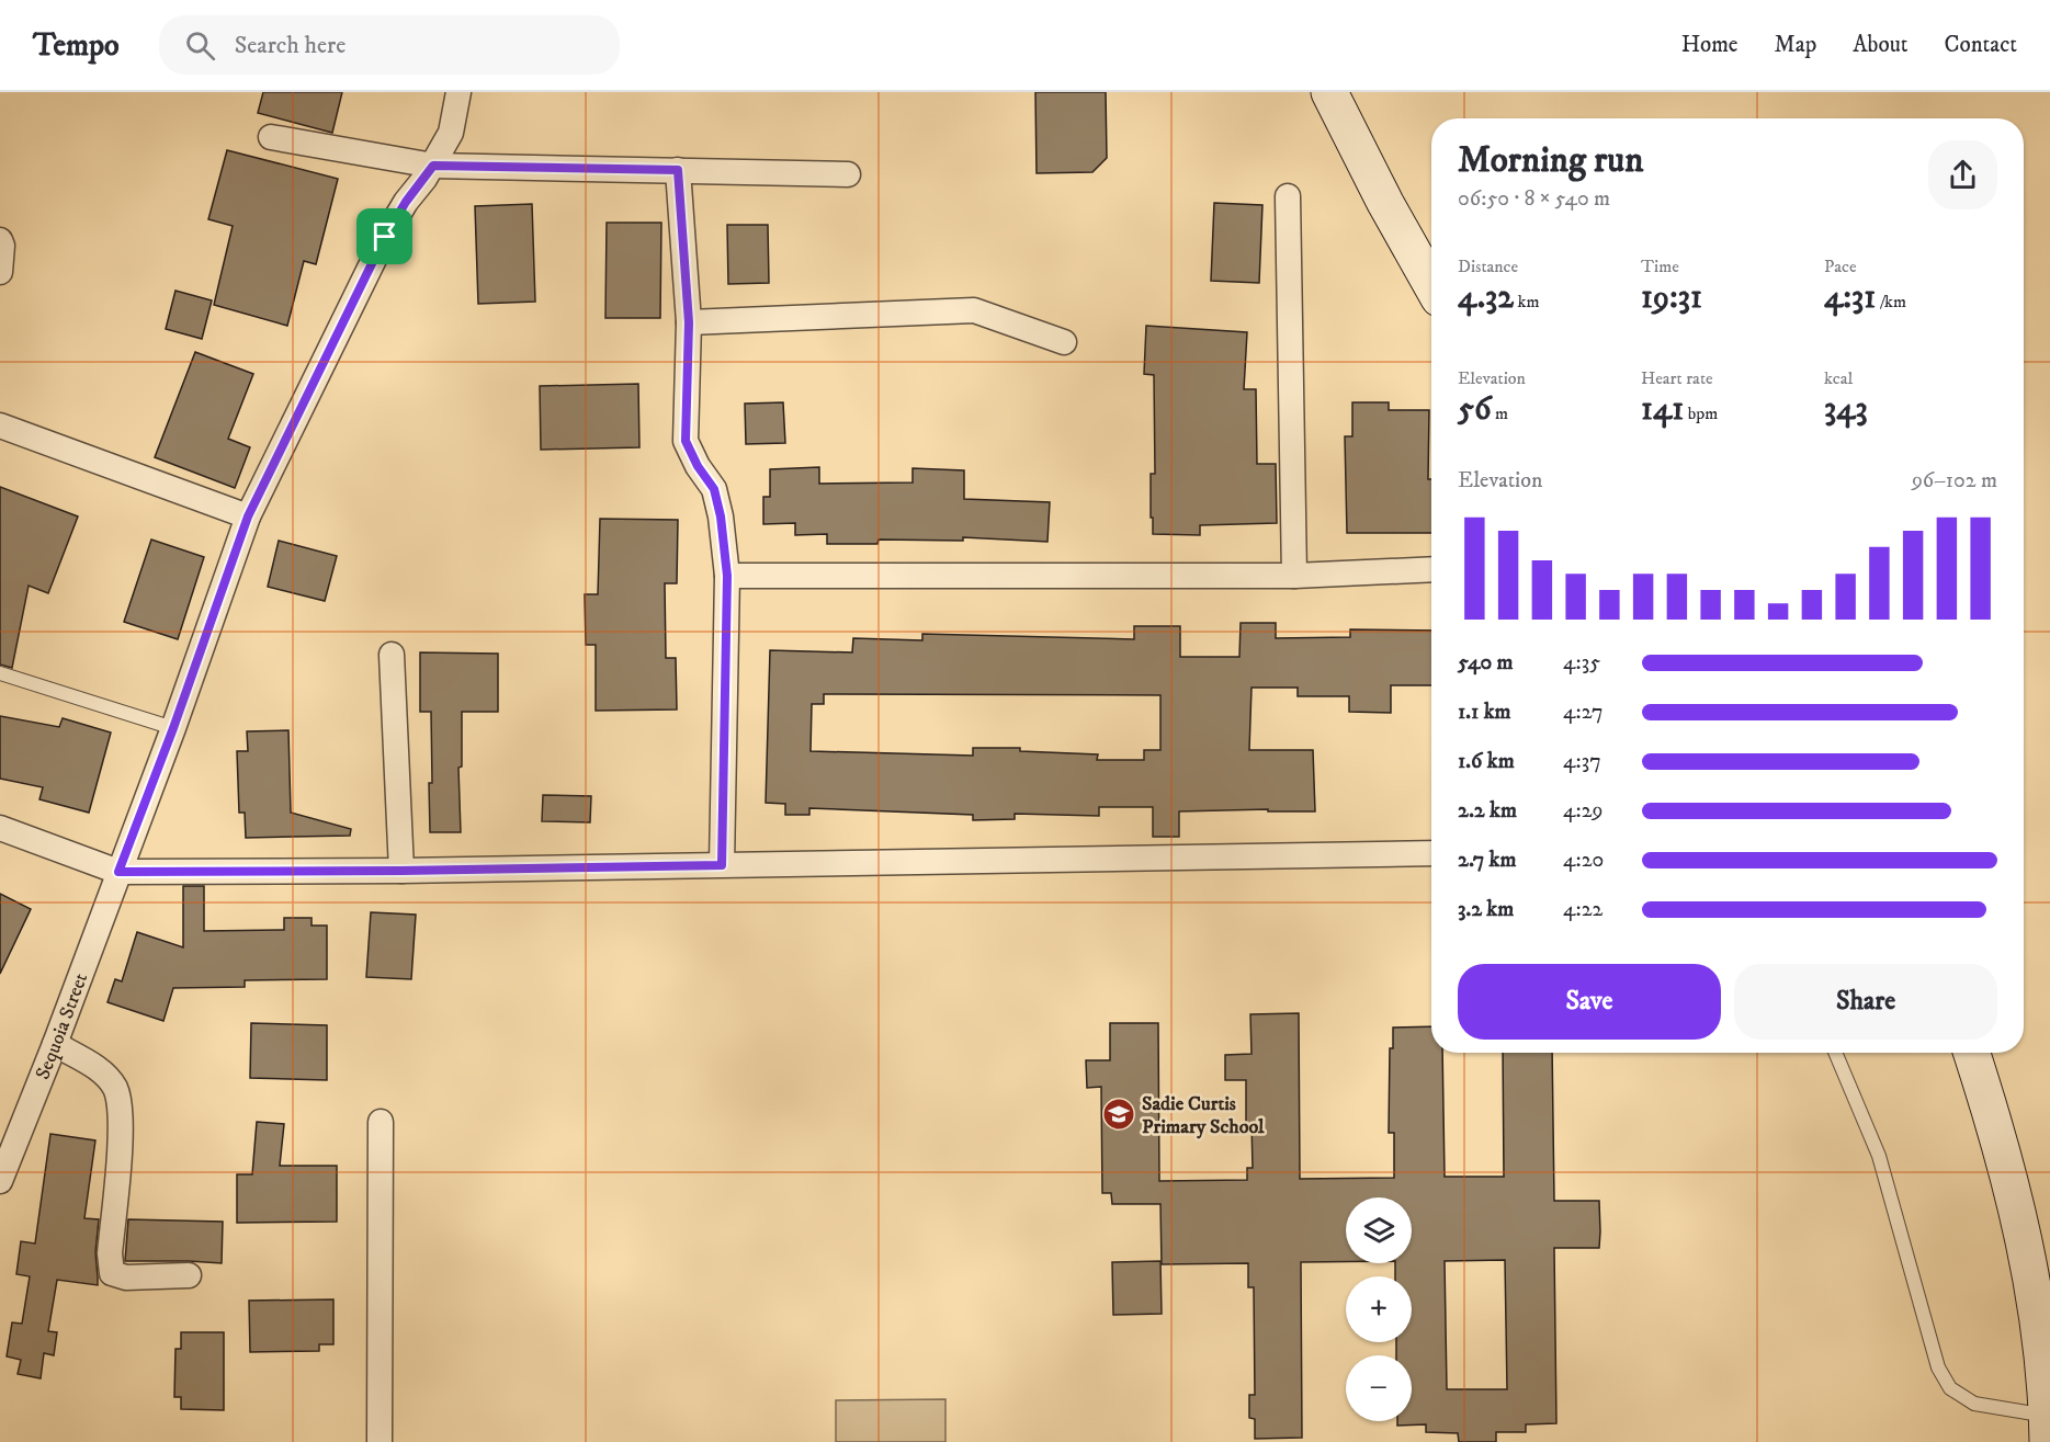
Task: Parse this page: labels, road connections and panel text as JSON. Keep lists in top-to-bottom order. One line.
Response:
{"streets":{"street":["Sequoia Street"]},"places":{"school or university":["Sadie Curtis Primary School"]},"page":{"header":"Tempo","search":"Search here","nav":["Home","Map","About","Contact"],"heading":["Morning run","06:50 · 8 × 540 m"],"stats":[["Distance","4.32 km"],["Time","19:31"],["Pace","4:31 /km"],["Elevation","56 m"],["Heart rate","141 bpm"],["kcal","343"]],"chart":["Elevation","96–102 m"],"list":[{"name":"540 m","note":"4:35"},{"name":"1.1 km","note":"4:27"},{"name":"1.6 km","note":"4:37"},{"name":"2.2 km","note":"4:29"},{"name":"2.7 km","note":"4:20"},{"name":"3.2 km","note":"4:22"}],"buttons":["Save","Share"],"map_buttons":["+","−"]}}
